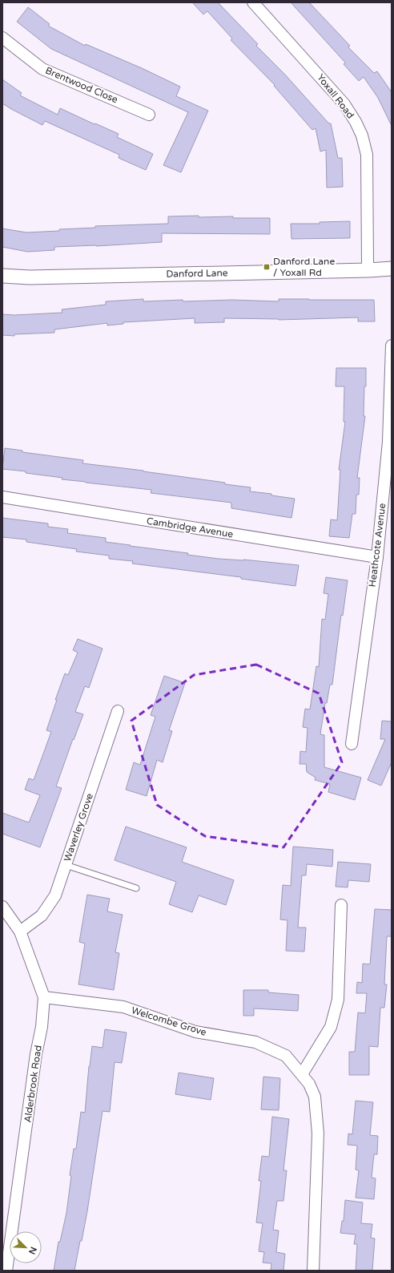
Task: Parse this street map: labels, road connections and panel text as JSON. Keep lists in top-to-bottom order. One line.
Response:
{"streets":{"street":["Brentwood Close","Yoxall Road","Danford Lane","Cambridge Avenue","Heathcote Avenue","Waverley Grove","Welcombe Grove","Alderbrook Road"]},"crossings":[["Yoxall Road","Danford Lane"],["Cambridge Avenue","Heathcote Avenue"],["Waverley Grove","Alderbrook Road"],["Welcombe Grove","Alderbrook Road"]],"places":{"transit":["Danford Lane / Yoxall Rd"]},"north":"bottom right"}
